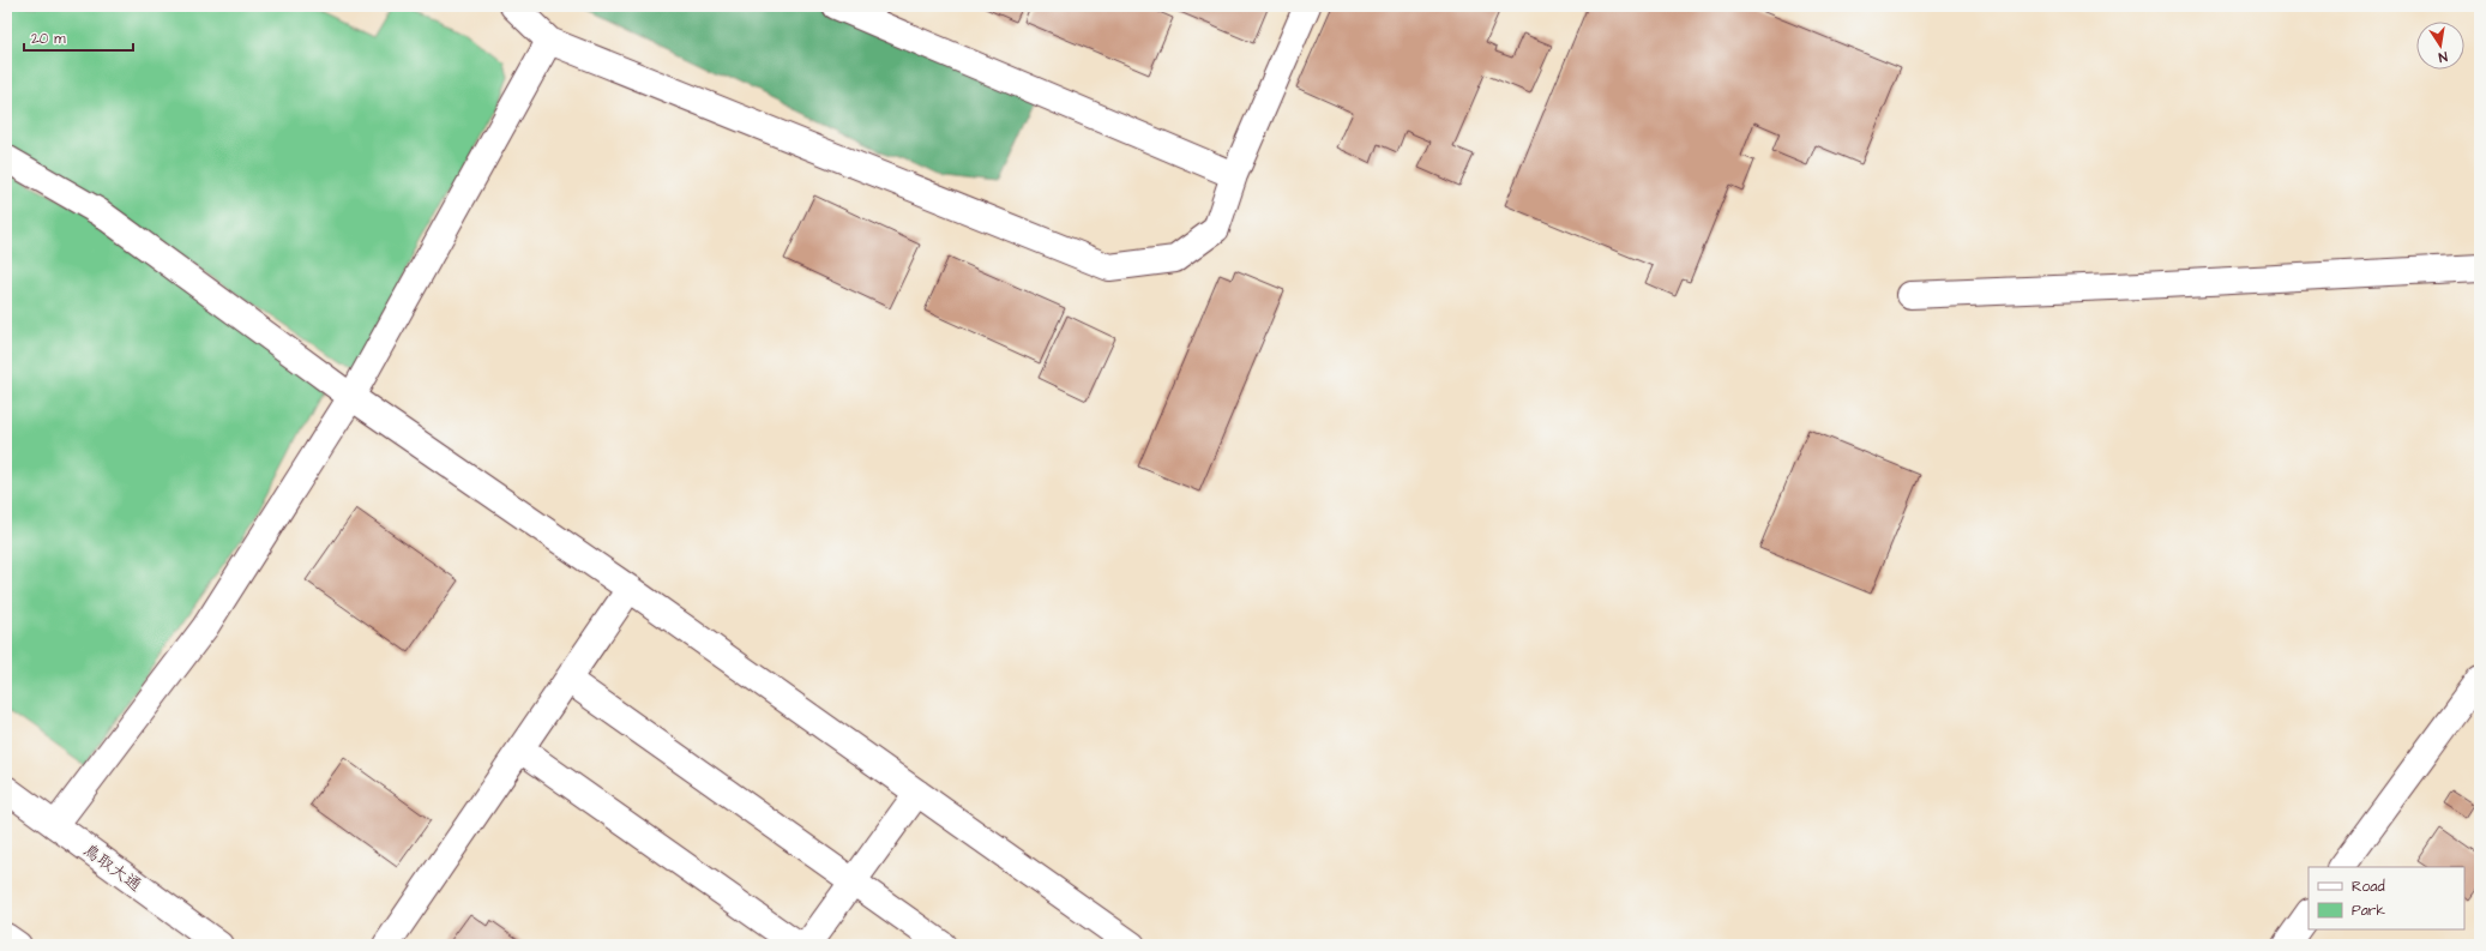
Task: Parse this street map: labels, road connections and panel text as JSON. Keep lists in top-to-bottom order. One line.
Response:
{"streets":{"main road":["鳥取大通"]},"legend":["Road","Park"],"scale_bar":"20 m","north":"bottom"}
